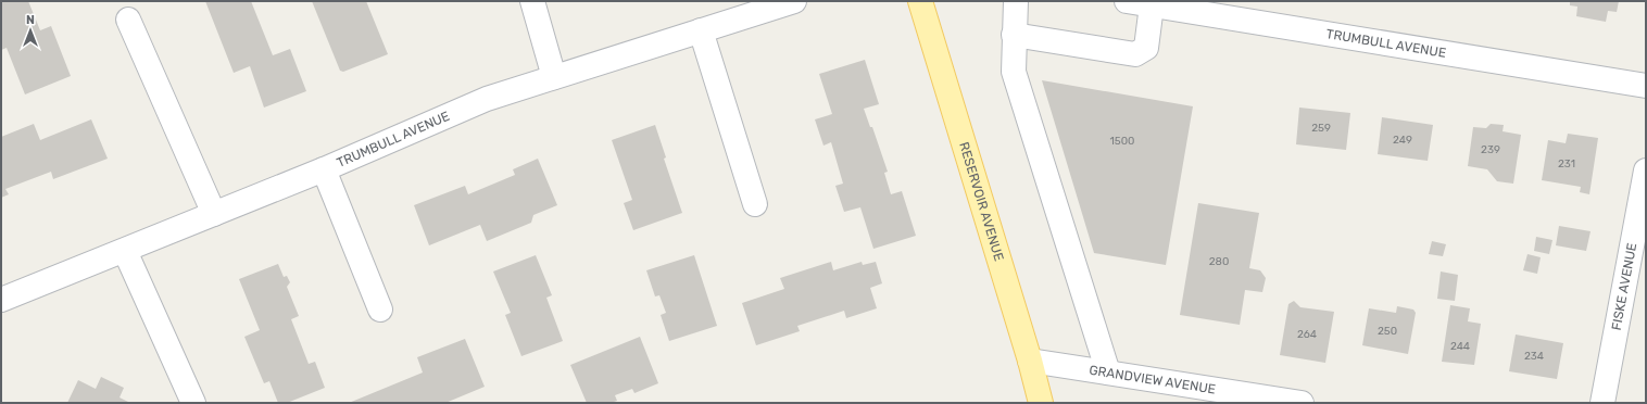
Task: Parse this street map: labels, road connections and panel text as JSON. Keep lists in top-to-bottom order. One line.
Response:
{"streets":{"main road":["RESERVOIR AVENUE"],"street":["TRUMBULL AVENUE","FISKE AVENUE","GRANDVIEW AVENUE"]},"crossings":[["RESERVOIR AVENUE","GRANDVIEW AVENUE"]],"house_numbers":["259","249","1500","239","231","280","250","264","244","234"],"north":"top"}
